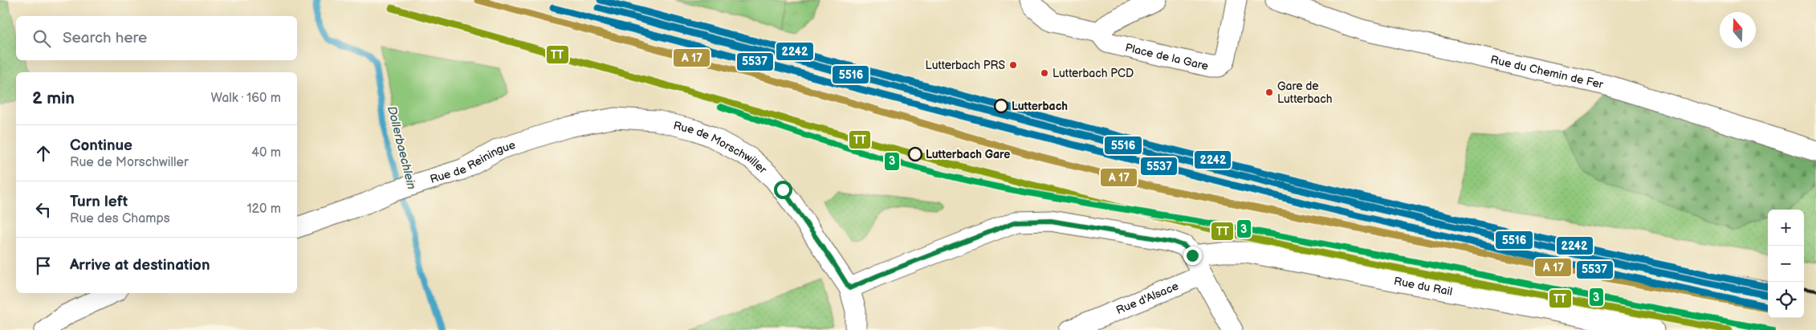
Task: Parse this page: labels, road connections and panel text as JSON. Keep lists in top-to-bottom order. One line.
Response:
{"streets":{"street":["Place de la Gare","Rue du Chemin de Fer","Rue de Morschwiller","Rue de Reiningue","Rue du Rail","Rue d'Alsace"]},"crossings":[["Rue de Morschwiller","Rue de Reiningue"]],"water":["Dollerbaechlein"],"places":["Lutterbach PRS","Lutterbach PCD","Gare de Lutterbach","Lutterbach","Lutterbach Gare"],"lines":["transit line 2242","transit line 5537","transit line 5516","transit line TT","transit line 3"],"north":"top","page":{"search":"Search here","heading":["2 min","Walk · 160 m"],"list":[["Continue","Rue de Morschwiller","40 m"],["Turn left","Rue des Champs","120 m"],"Arrive at destination"],"map_buttons":["+","−"]}}
